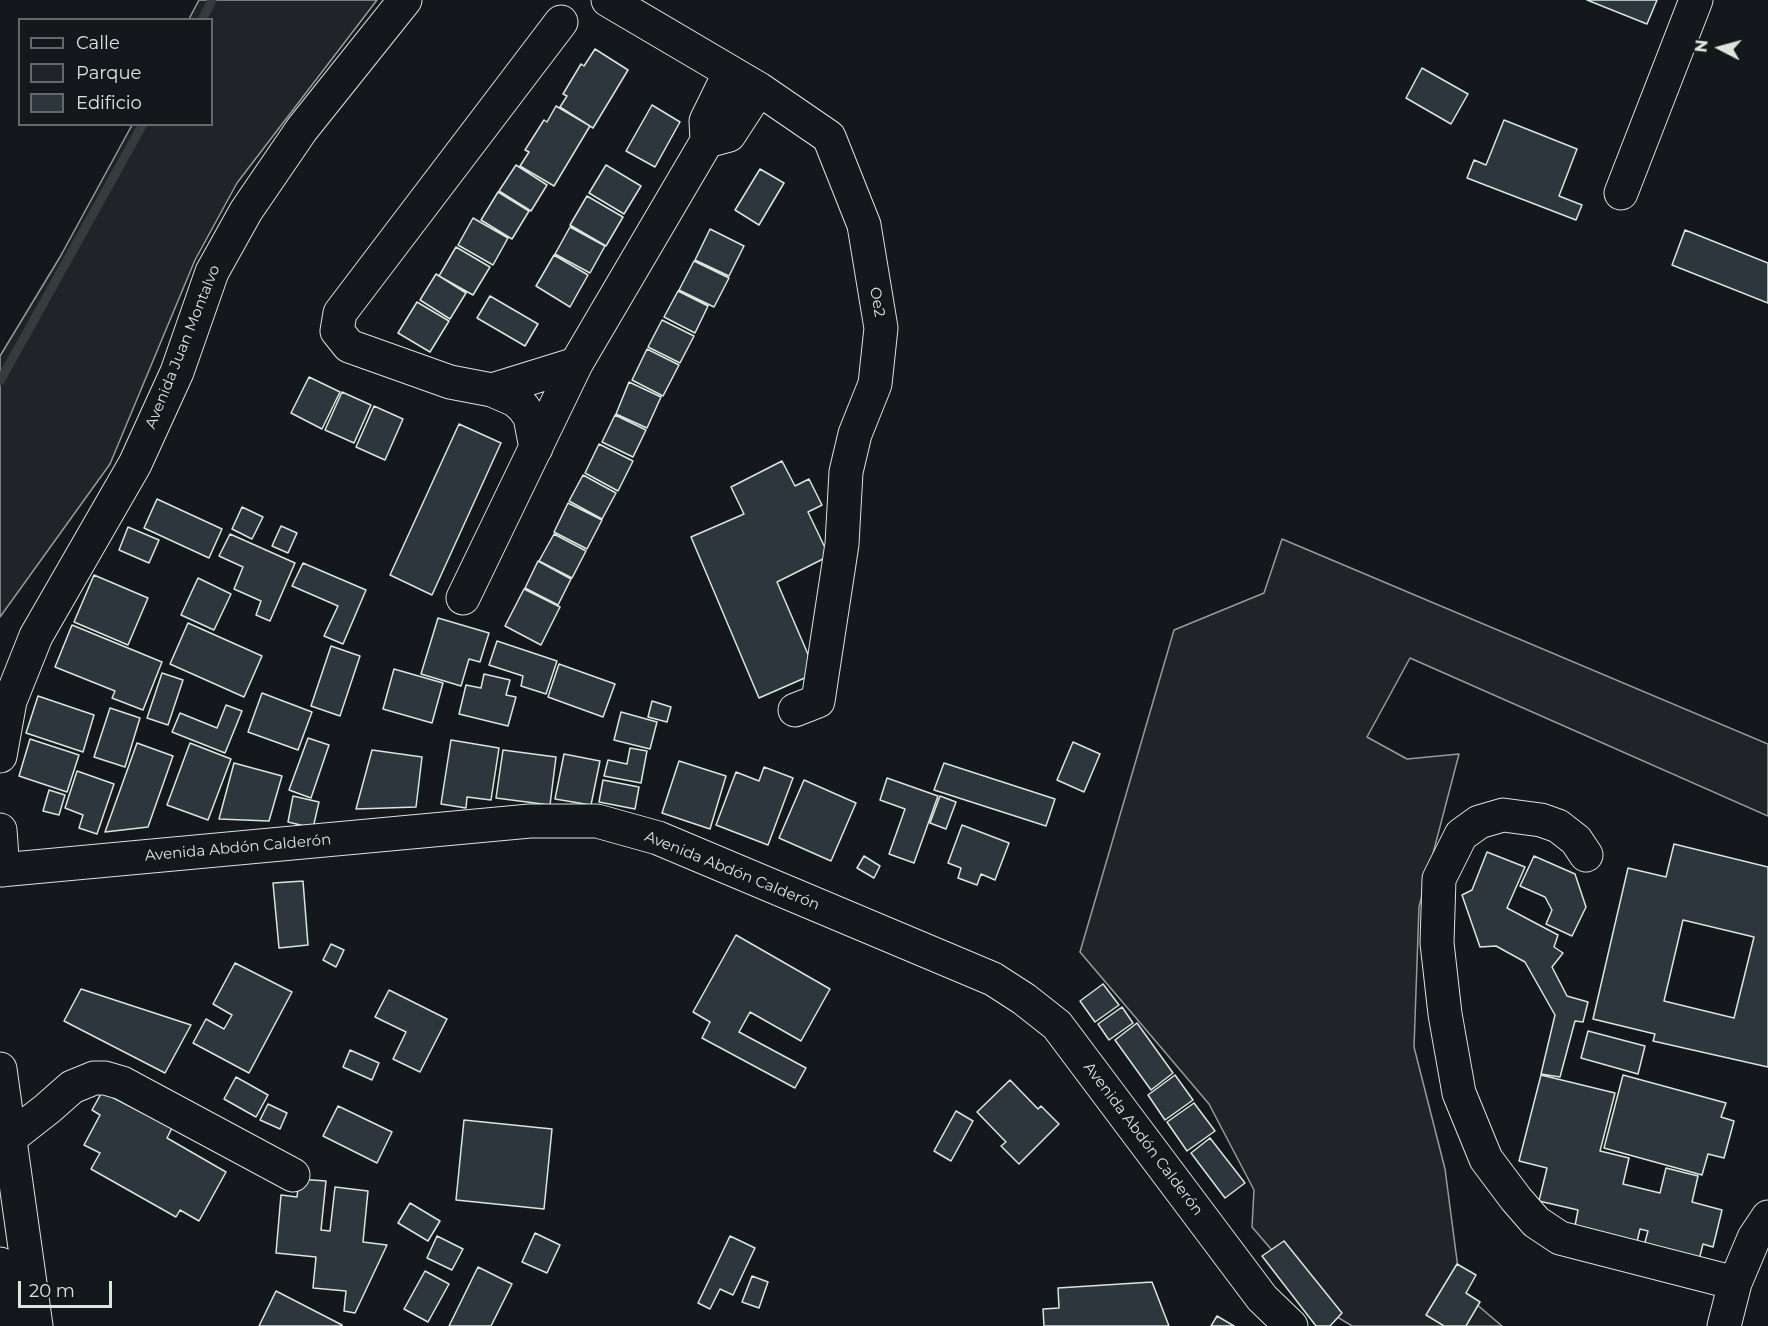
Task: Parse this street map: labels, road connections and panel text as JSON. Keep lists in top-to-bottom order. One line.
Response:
{"streets":{"street":["Oe2","Avenida Juan Montalvo","Avenida Abdón Calderón"]},"legend":["Calle","Parque","Edificio"],"scale_bar":"20 m","north":"left"}
